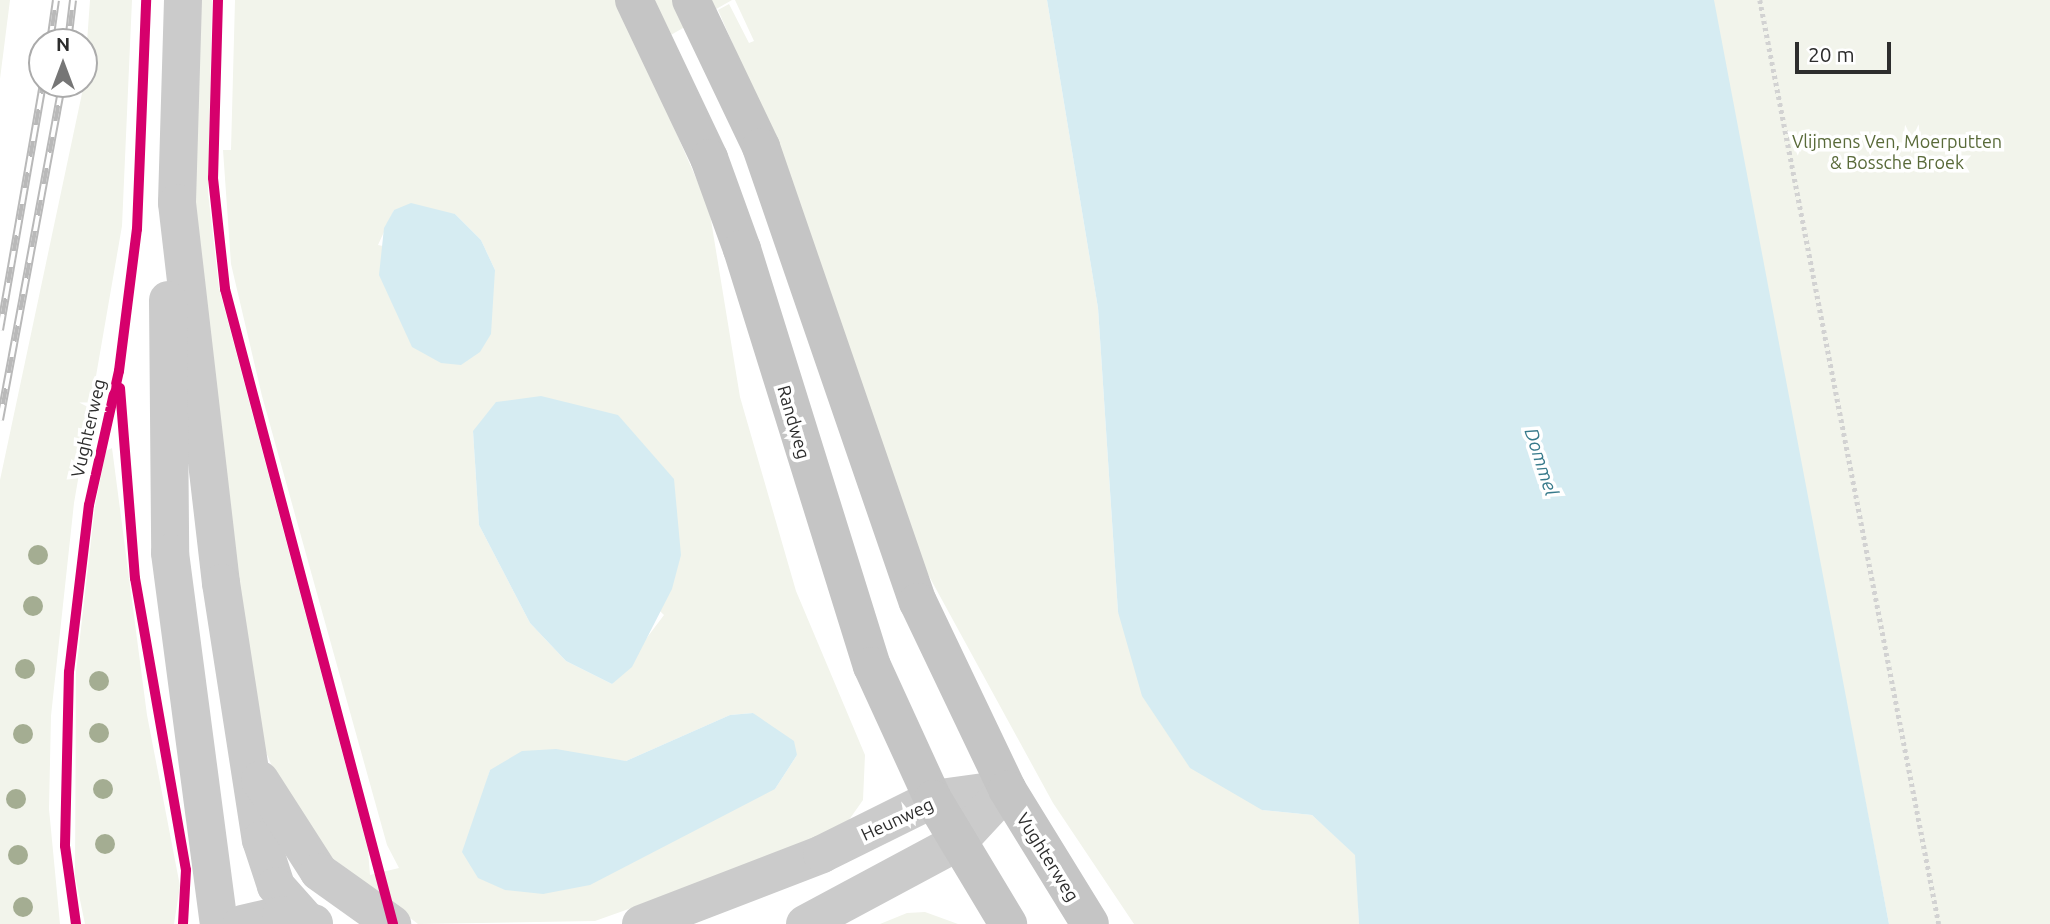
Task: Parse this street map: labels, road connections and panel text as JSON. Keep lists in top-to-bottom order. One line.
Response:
{"streets":{"main road":["Randweg","Vughterweg","Heunweg"]},"crossings":[["Randweg","Heunweg"],["Vughterweg","Heunweg"]],"water":["Dommel"],"parks":["Vlijmens Ven, Moerputten & Bossche Broek"],"scale_bar":"20 m","north":"top"}
